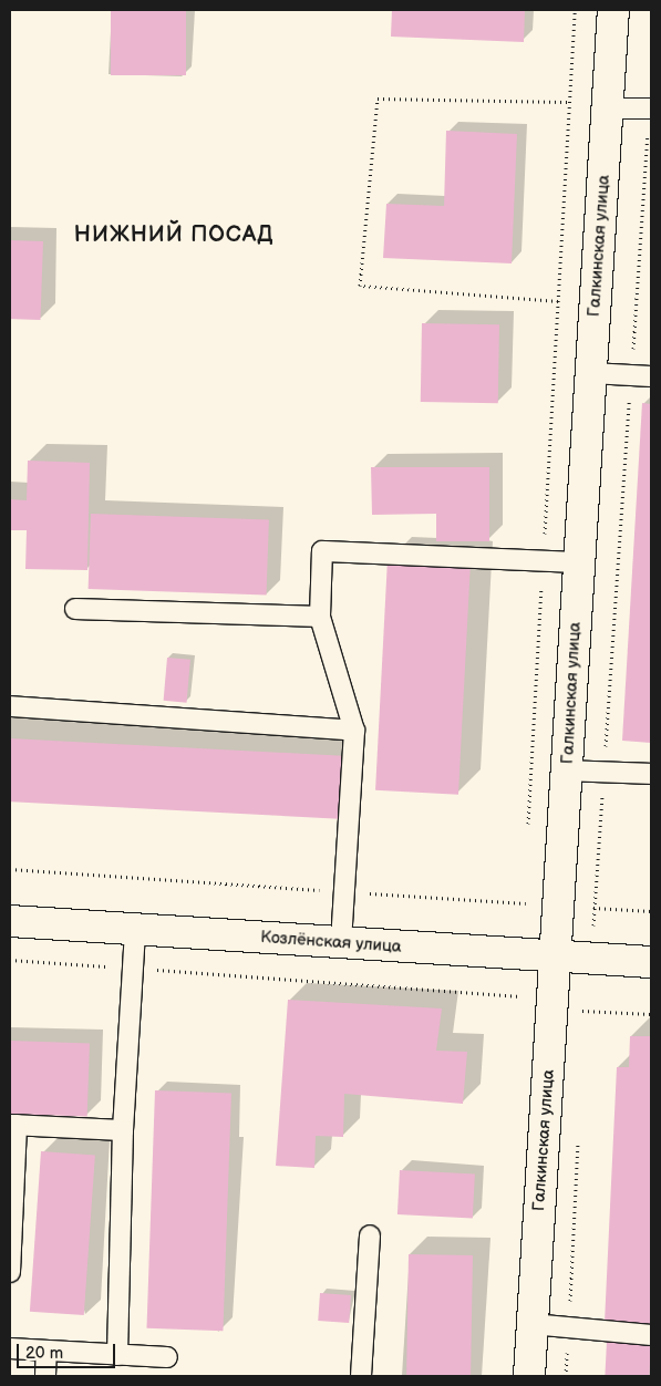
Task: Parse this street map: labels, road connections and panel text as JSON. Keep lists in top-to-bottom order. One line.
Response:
{"streets":{"street":["Галкинская улица","Козлёнская улица"]},"crossings":[["Галкинская улица","Козлёнская улица"]],"districts":["НИЖНИЙ ПОСАД"],"scale_bar":"20 m"}
